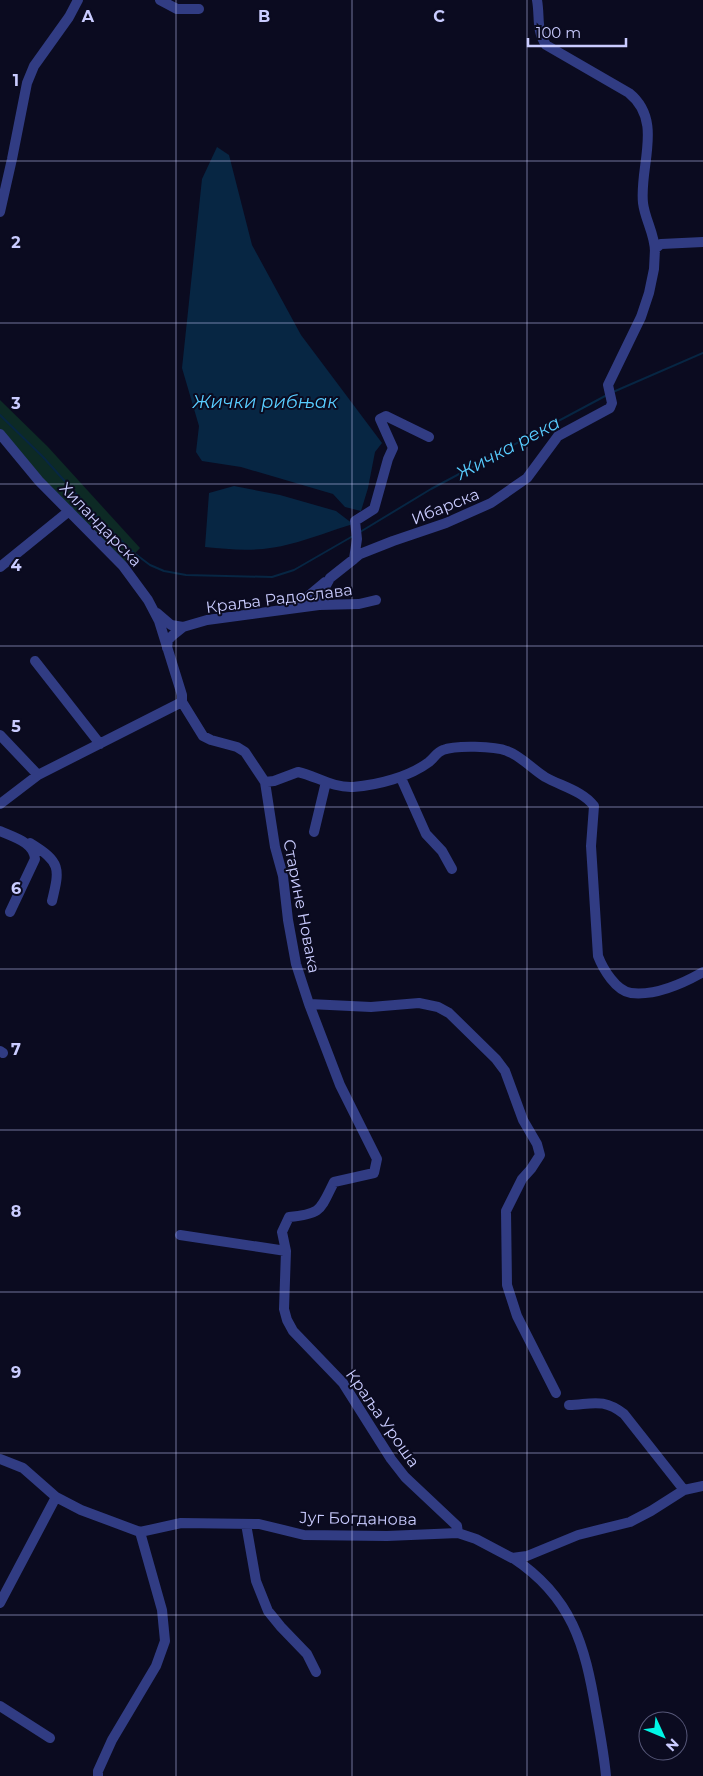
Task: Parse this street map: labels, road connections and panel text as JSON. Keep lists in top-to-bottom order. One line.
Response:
{"streets":{"street":["Ибарска","Хиландарска","Краља Радослава","Старине Новака","Краља Уроша","Југ Богданова"]},"crossings":[["Ибарска","Краља Радослава"],["Хиландарска","Старине Новака"],["Старине Новака","Краља Уроша"],["Краља Уроша","Југ Богданова"]],"water":["Жички рибњак","Жичка река"],"scale_bar":"100 m","north":"bottom right","grid":{"columns":["A","B","C"],"rows":["1","2","3","4","5","6","7","8","9"]}}
